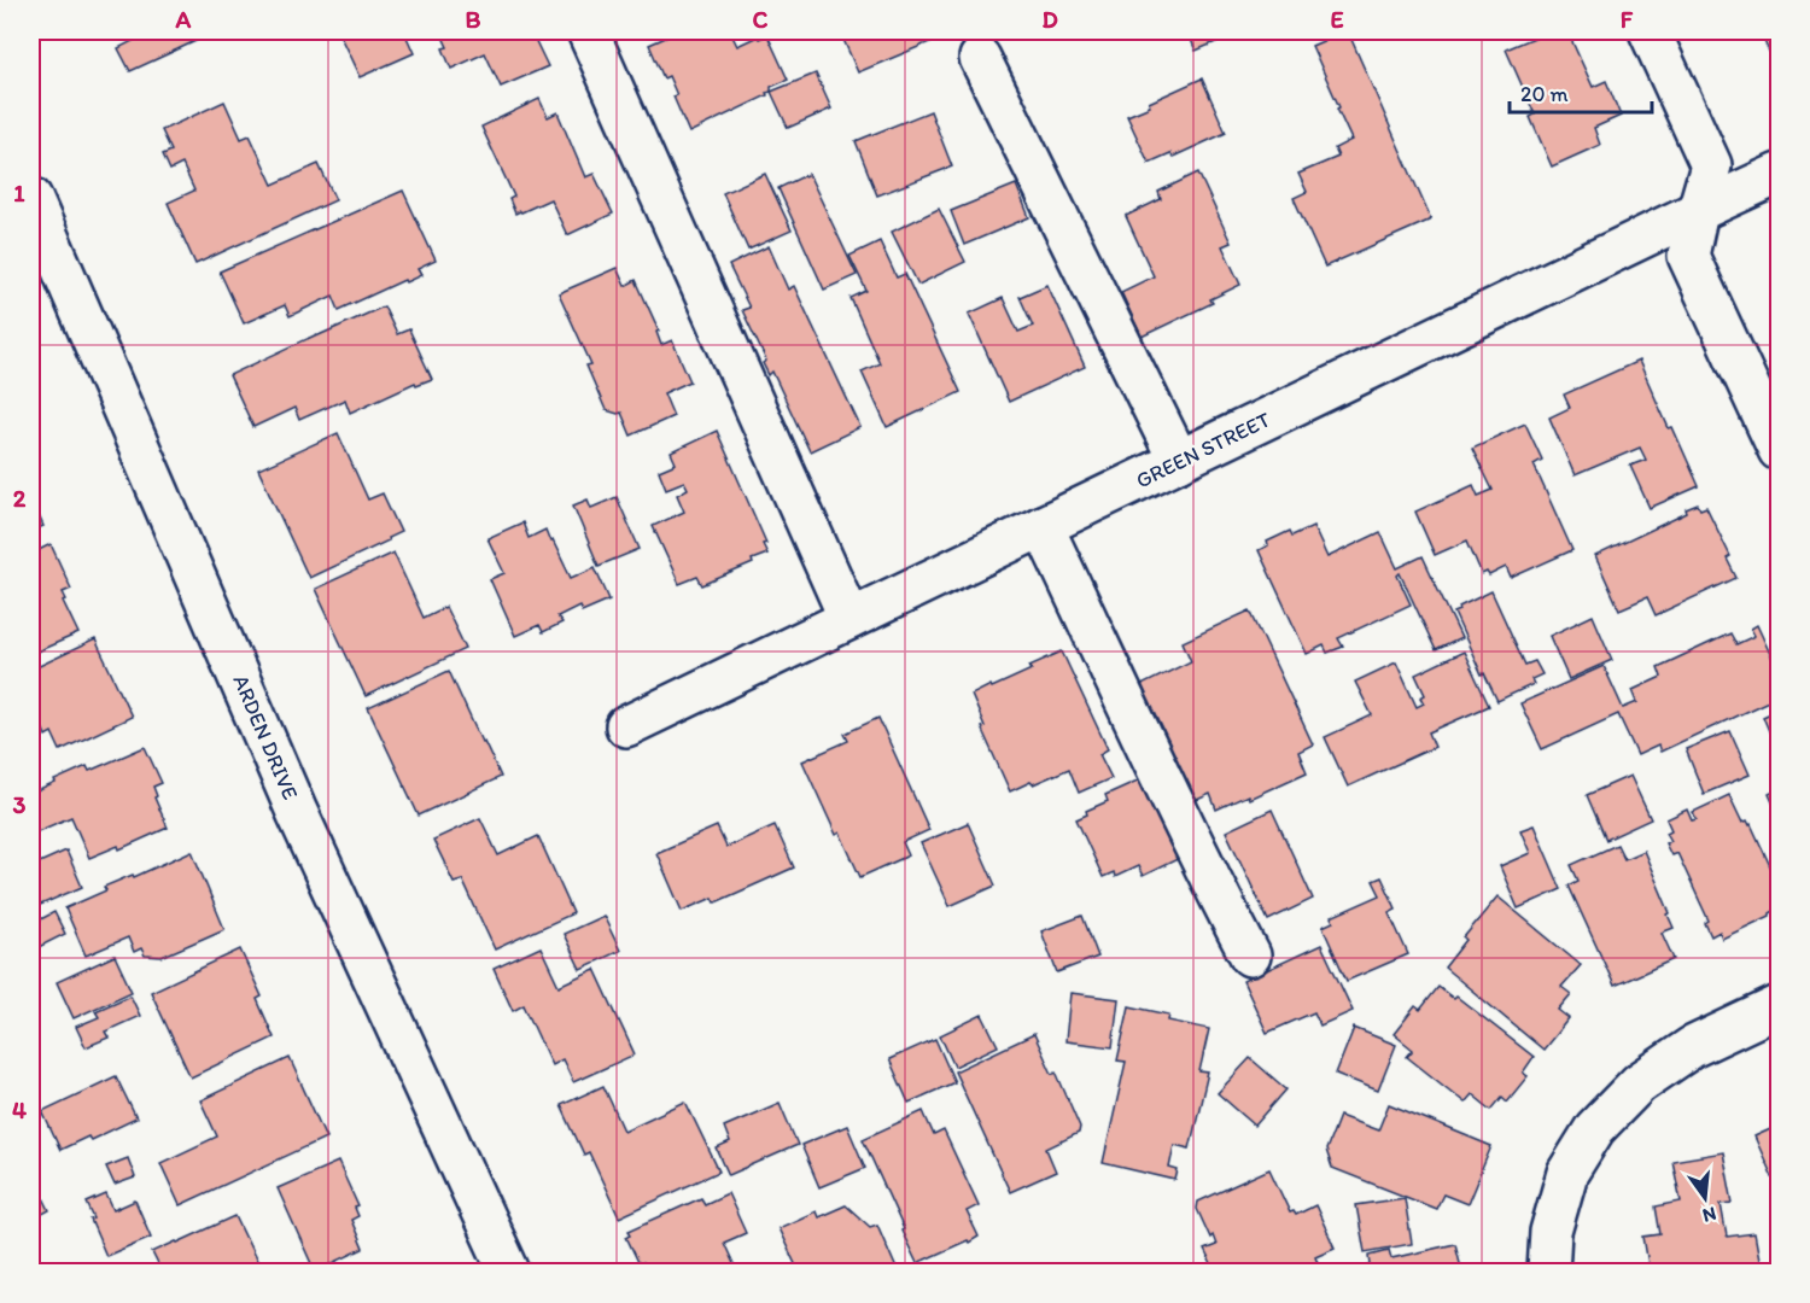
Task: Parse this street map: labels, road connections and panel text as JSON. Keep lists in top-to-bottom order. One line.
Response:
{"streets":{"street":["GREEN STREET","ARDEN DRIVE"]},"scale_bar":"20 m","north":"bottom","grid":{"columns":["A","B","C","D","E","F"],"rows":["1","2","3","4"]}}
